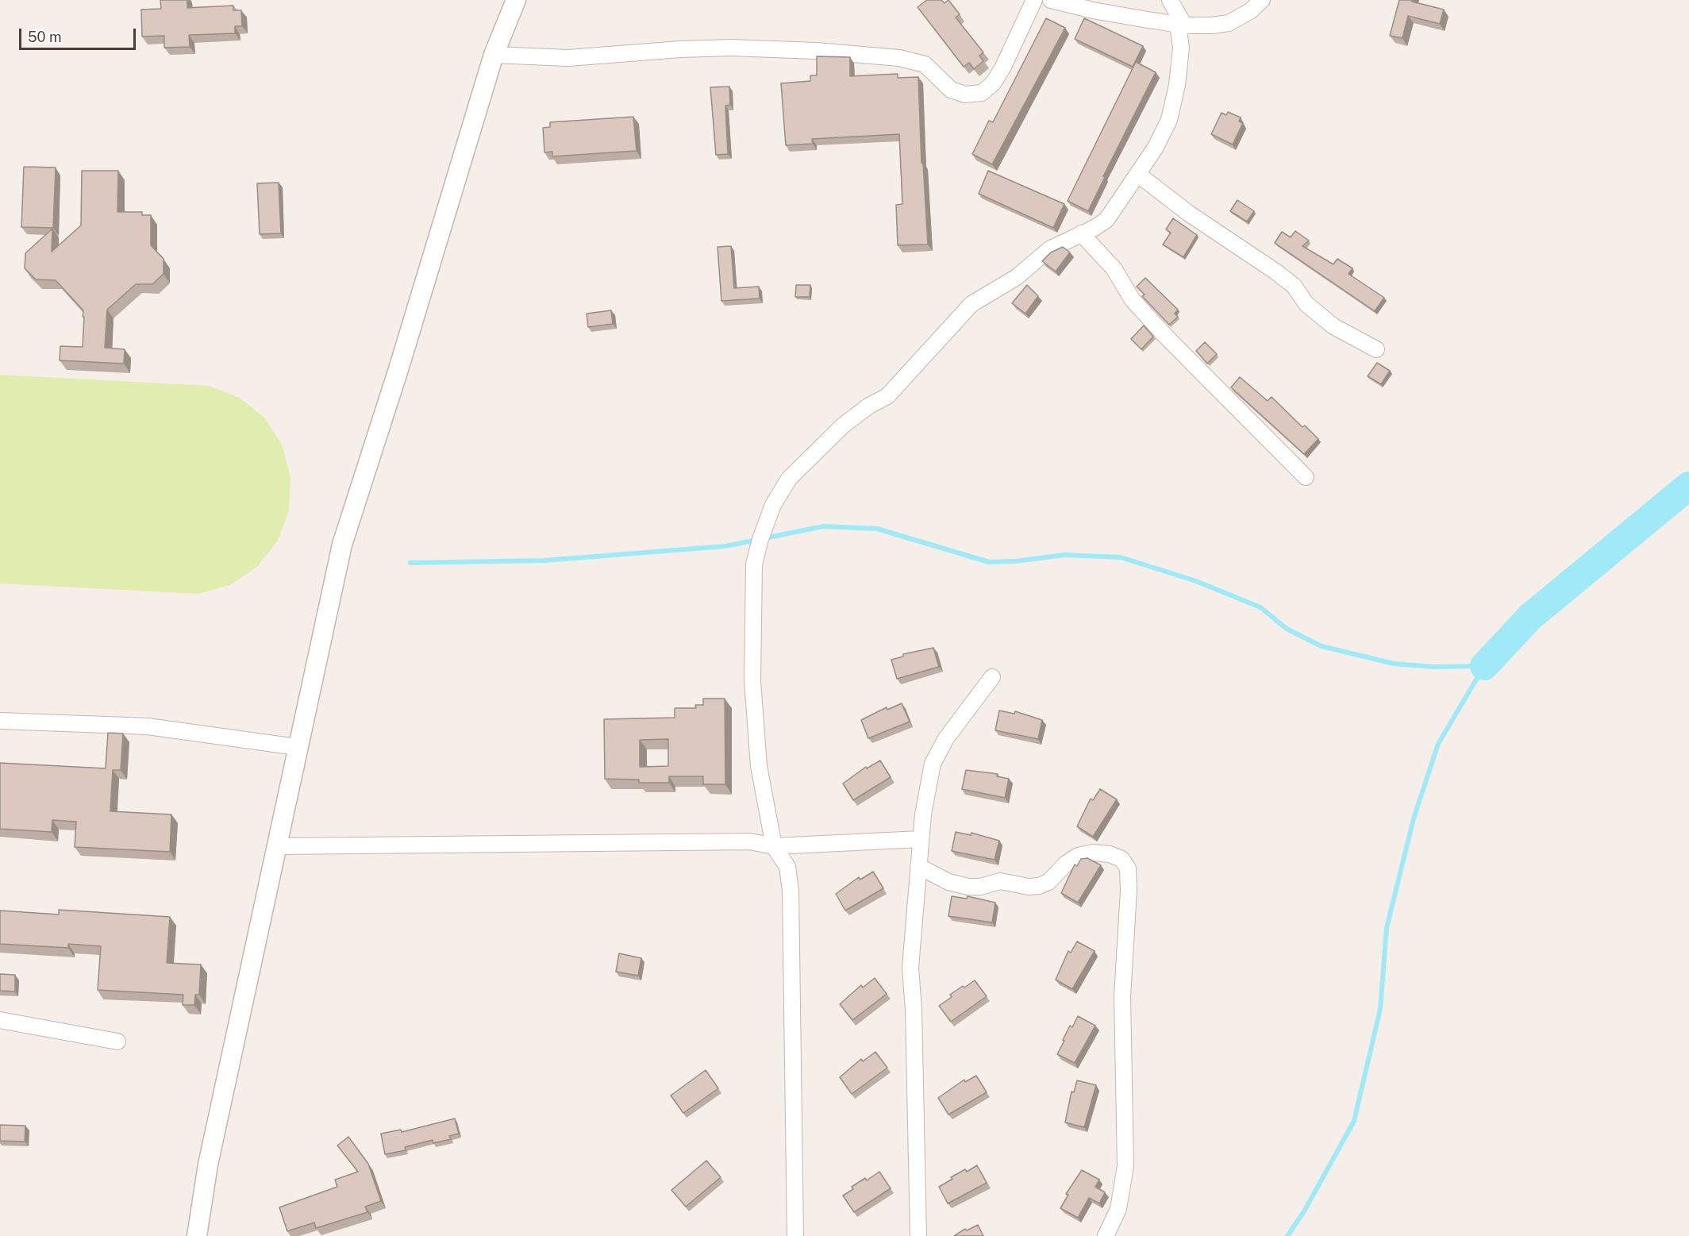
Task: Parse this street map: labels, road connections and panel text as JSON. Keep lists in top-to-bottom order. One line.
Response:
{"scale_bar":"50 m"}
